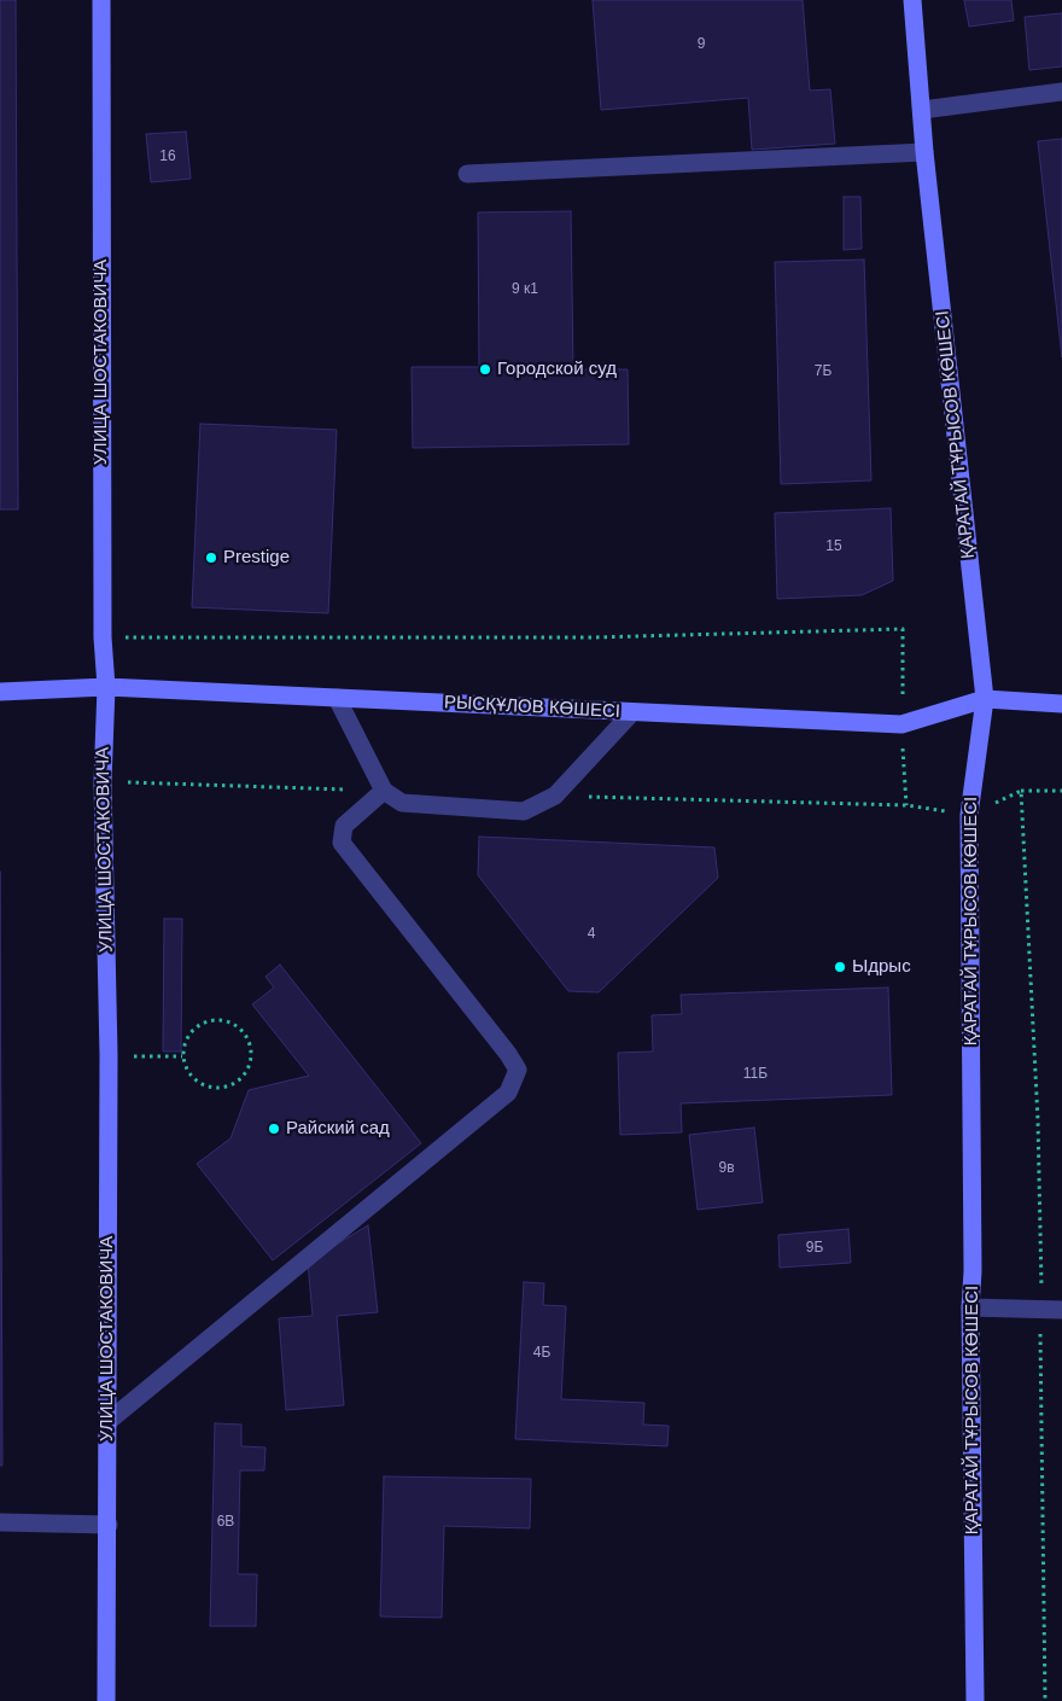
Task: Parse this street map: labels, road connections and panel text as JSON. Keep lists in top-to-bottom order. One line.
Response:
{"streets":{"street":["УЛИЦА ШОСТАКОВИЧА","ҚАРАТАЙ ТҰРЫСОВ КӨШЕСІ","РЫСҚҰЛОВ КӨШЕСІ"]},"crossings":[["УЛИЦА ШОСТАКОВИЧА","РЫСҚҰЛОВ КӨШЕСІ"],["ҚАРАТАЙ ТҰРЫСОВ КӨШЕСІ","РЫСҚҰЛОВ КӨШЕСІ"]],"places":["Городской суд","Prestige","Ыдрыс","Райский сад"],"house_numbers":["9","16","9 к1","7Б","15","4","11Б","9в","9Б","4Б","6В"]}
